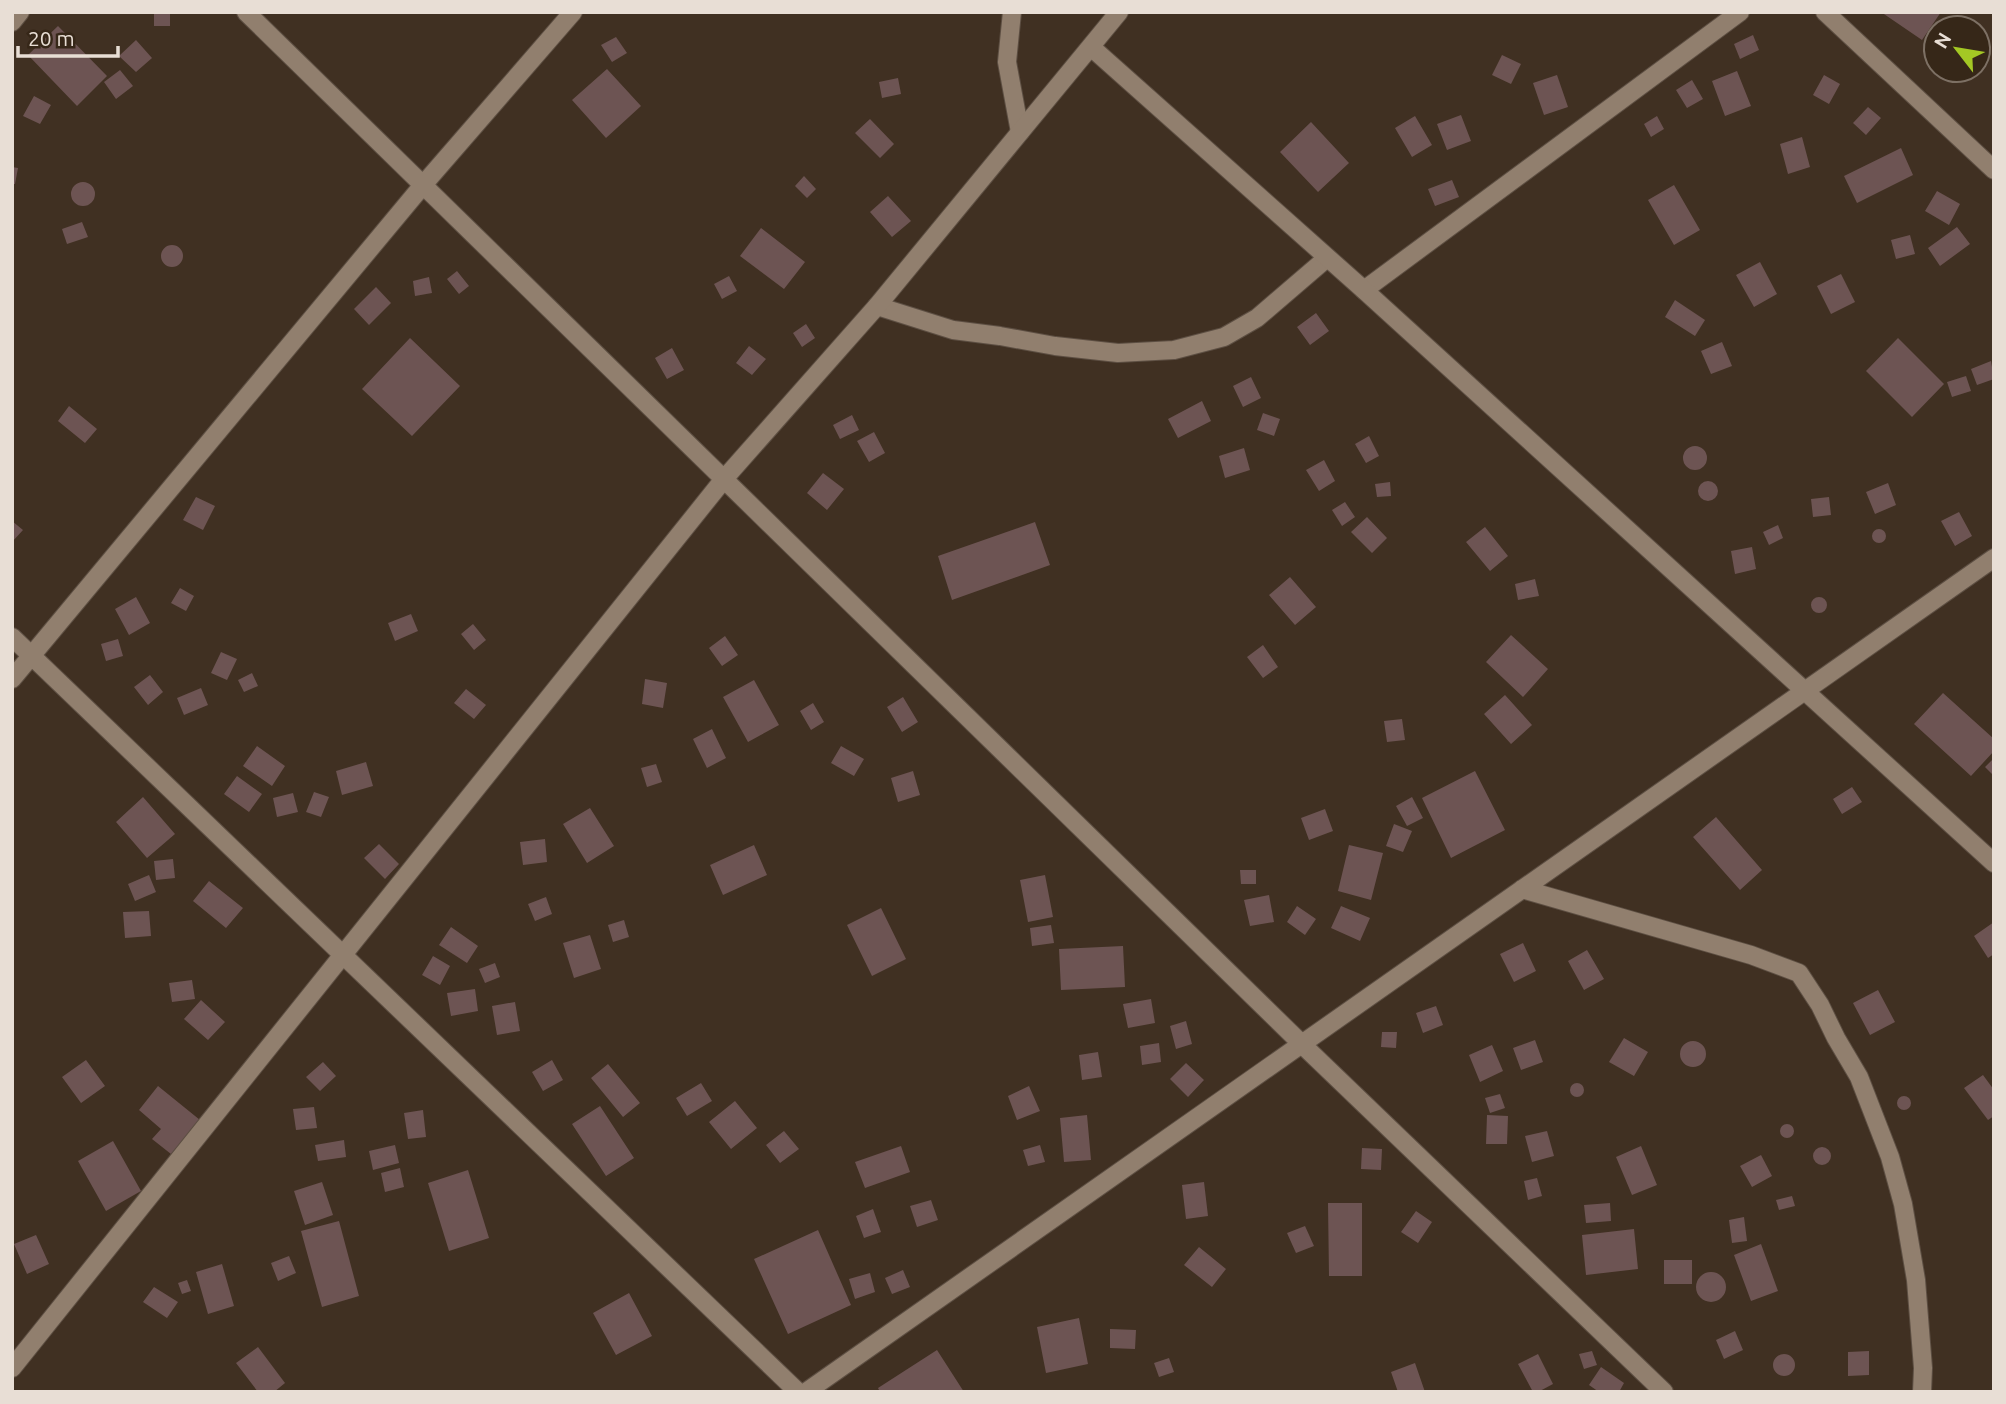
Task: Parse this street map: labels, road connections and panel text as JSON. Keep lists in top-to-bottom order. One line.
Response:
{"scale_bar":"20 m","north":"top left"}
